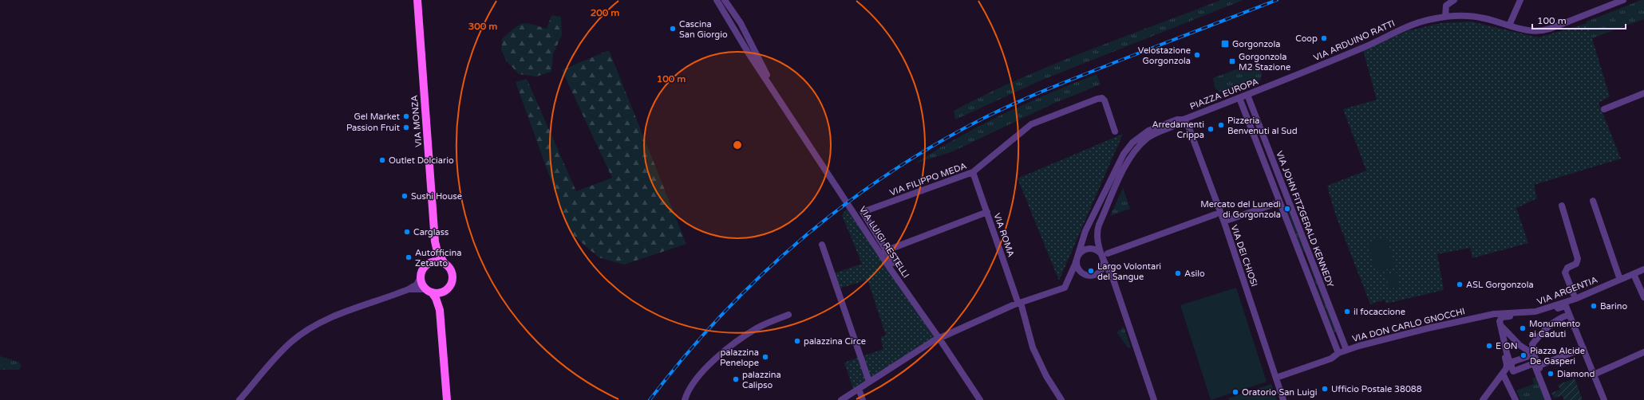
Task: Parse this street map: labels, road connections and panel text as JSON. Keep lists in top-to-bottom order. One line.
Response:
{"streets":{"main road":["VIA MONZA"],"street":["VIA ARDUINO RATTI","PIAZZA EUROPA","VIA FILIPPO MEDA","VIA JOHN FITZGERALD KENNEDY","VIA ROMA","VIA LUIGI RESTELLI","VIA DEI CHIOSI","VIA ARGENTIA","VIA DON CARLO GNOCCHI"]},"crossings":[["VIA ARDUINO RATTI","PIAZZA EUROPA"],["PIAZZA EUROPA","VIA JOHN FITZGERALD KENNEDY"],["PIAZZA EUROPA","VIA DEI CHIOSI"],["VIA FILIPPO MEDA","VIA ROMA"],["VIA FILIPPO MEDA","VIA LUIGI RESTELLI"],["VIA JOHN FITZGERALD KENNEDY","VIA DON CARLO GNOCCHI"],["VIA DEI CHIOSI","VIA DON CARLO GNOCCHI"],["VIA ARGENTIA","VIA DON CARLO GNOCCHI"]],"places":{"other":["Cascina San Giorgio","Coop","Velostazione Gorgonzola","Gel Market","Pizzeria Benvenuti al Sud","Passion Fruit","Arredamenti Crippa","Outlet Dolciario","Sushi House","Mercato del Lunedì di Gorgonzola","Carglass","Autofficina Zetauto","Largo Volontari del Sangue","Asilo","ASL Gorgonzola","Barino","il focaccione","Monumento ai Caduti","palazzina Circe","E ON","Piazza Alcide De Gasperi","palazzina Penelope","Diamond","palazzina Calipso","Ufficio Postale 38088","Oratorio San Luigi"],"transit":["Gorgonzola","Gorgonzola M2 Stazione"]},"scale_bar":"100 m","rings":["200 m","300 m","100 m"]}
